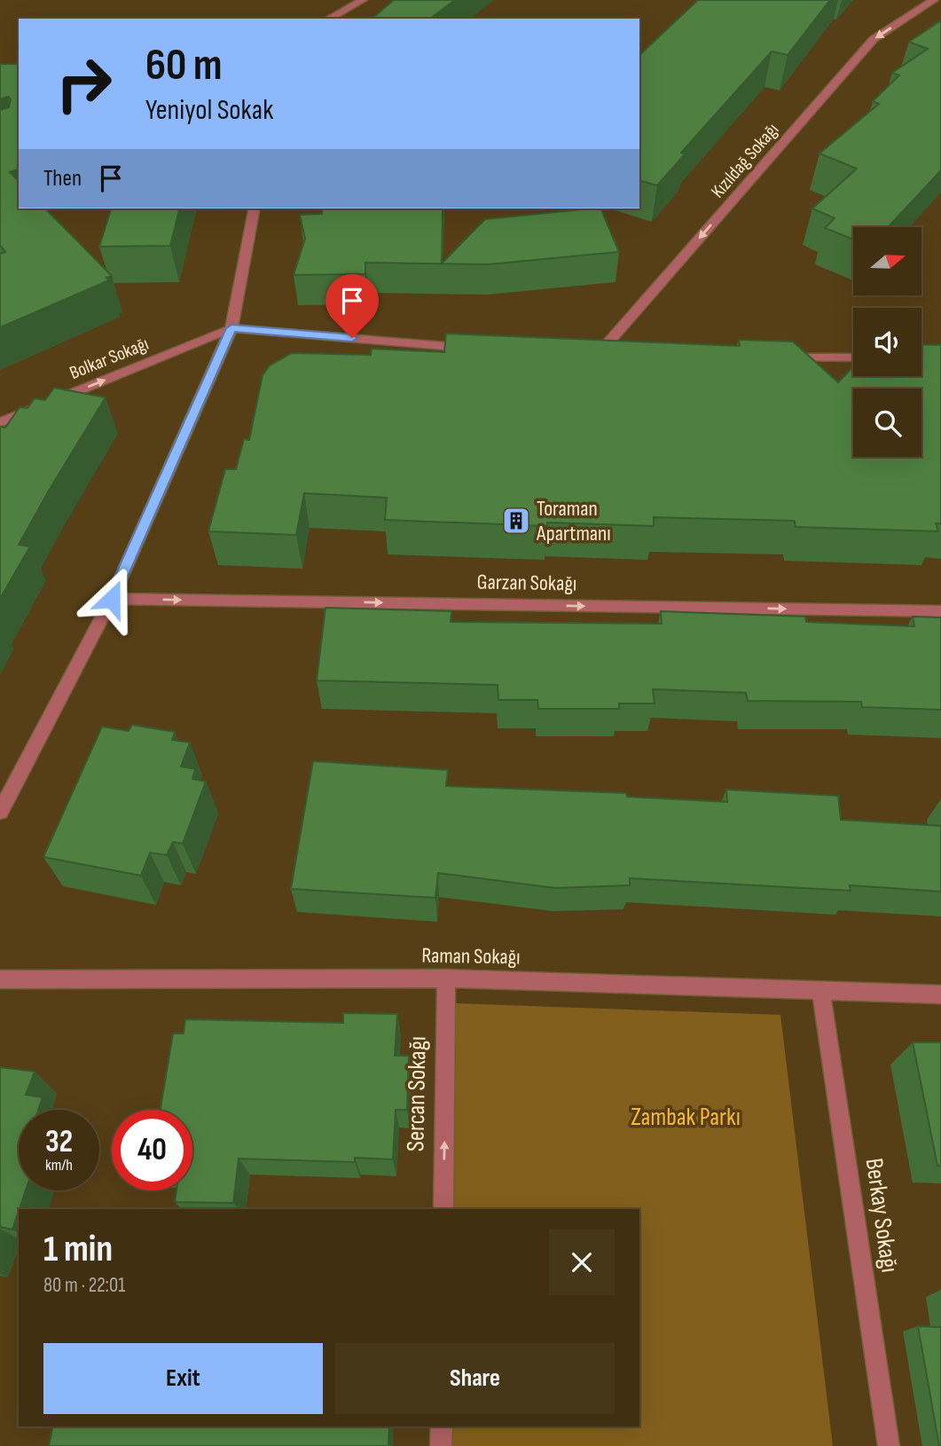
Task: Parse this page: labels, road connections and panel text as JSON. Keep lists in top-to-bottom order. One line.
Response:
{"streets":{"street":["Kızıldağ Sokağı","Bolkar Sokağı","Garzan Sokağı","Raman Sokağı","Sercan Sokağı","Berkay Sokağı"]},"crossings":[["Raman Sokağı","Sercan Sokağı"],["Raman Sokağı","Berkay Sokağı"]],"one_way":["Kızıldağ Sokağı","Bolkar Sokağı","Garzan Sokağı","Sercan Sokağı"],"parks":["Zambak Parkı"],"places":{"building":["Toraman Apartmanı"]},"north":"right","page":{"turn":["60 m","Yeniyol Sokak"],"then":"Then","speed":"32 km/h","limit":"40","heading":["1 min","80 m · 22:01"],"buttons":["Exit","Share"]}}
